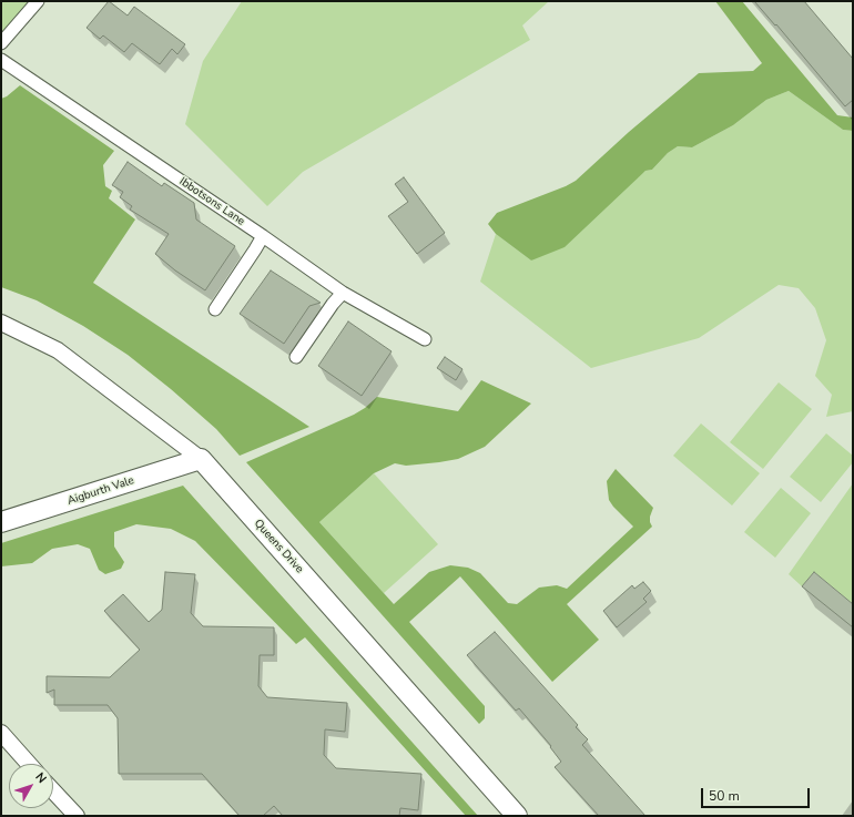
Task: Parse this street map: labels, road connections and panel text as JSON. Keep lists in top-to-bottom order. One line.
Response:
{"streets":{"main road":["Aigburth Vale","Queens Drive"],"street":["Ibbotsons Lane"]},"crossings":[["Aigburth Vale","Queens Drive"]],"scale_bar":"50 m","north":"top right"}
